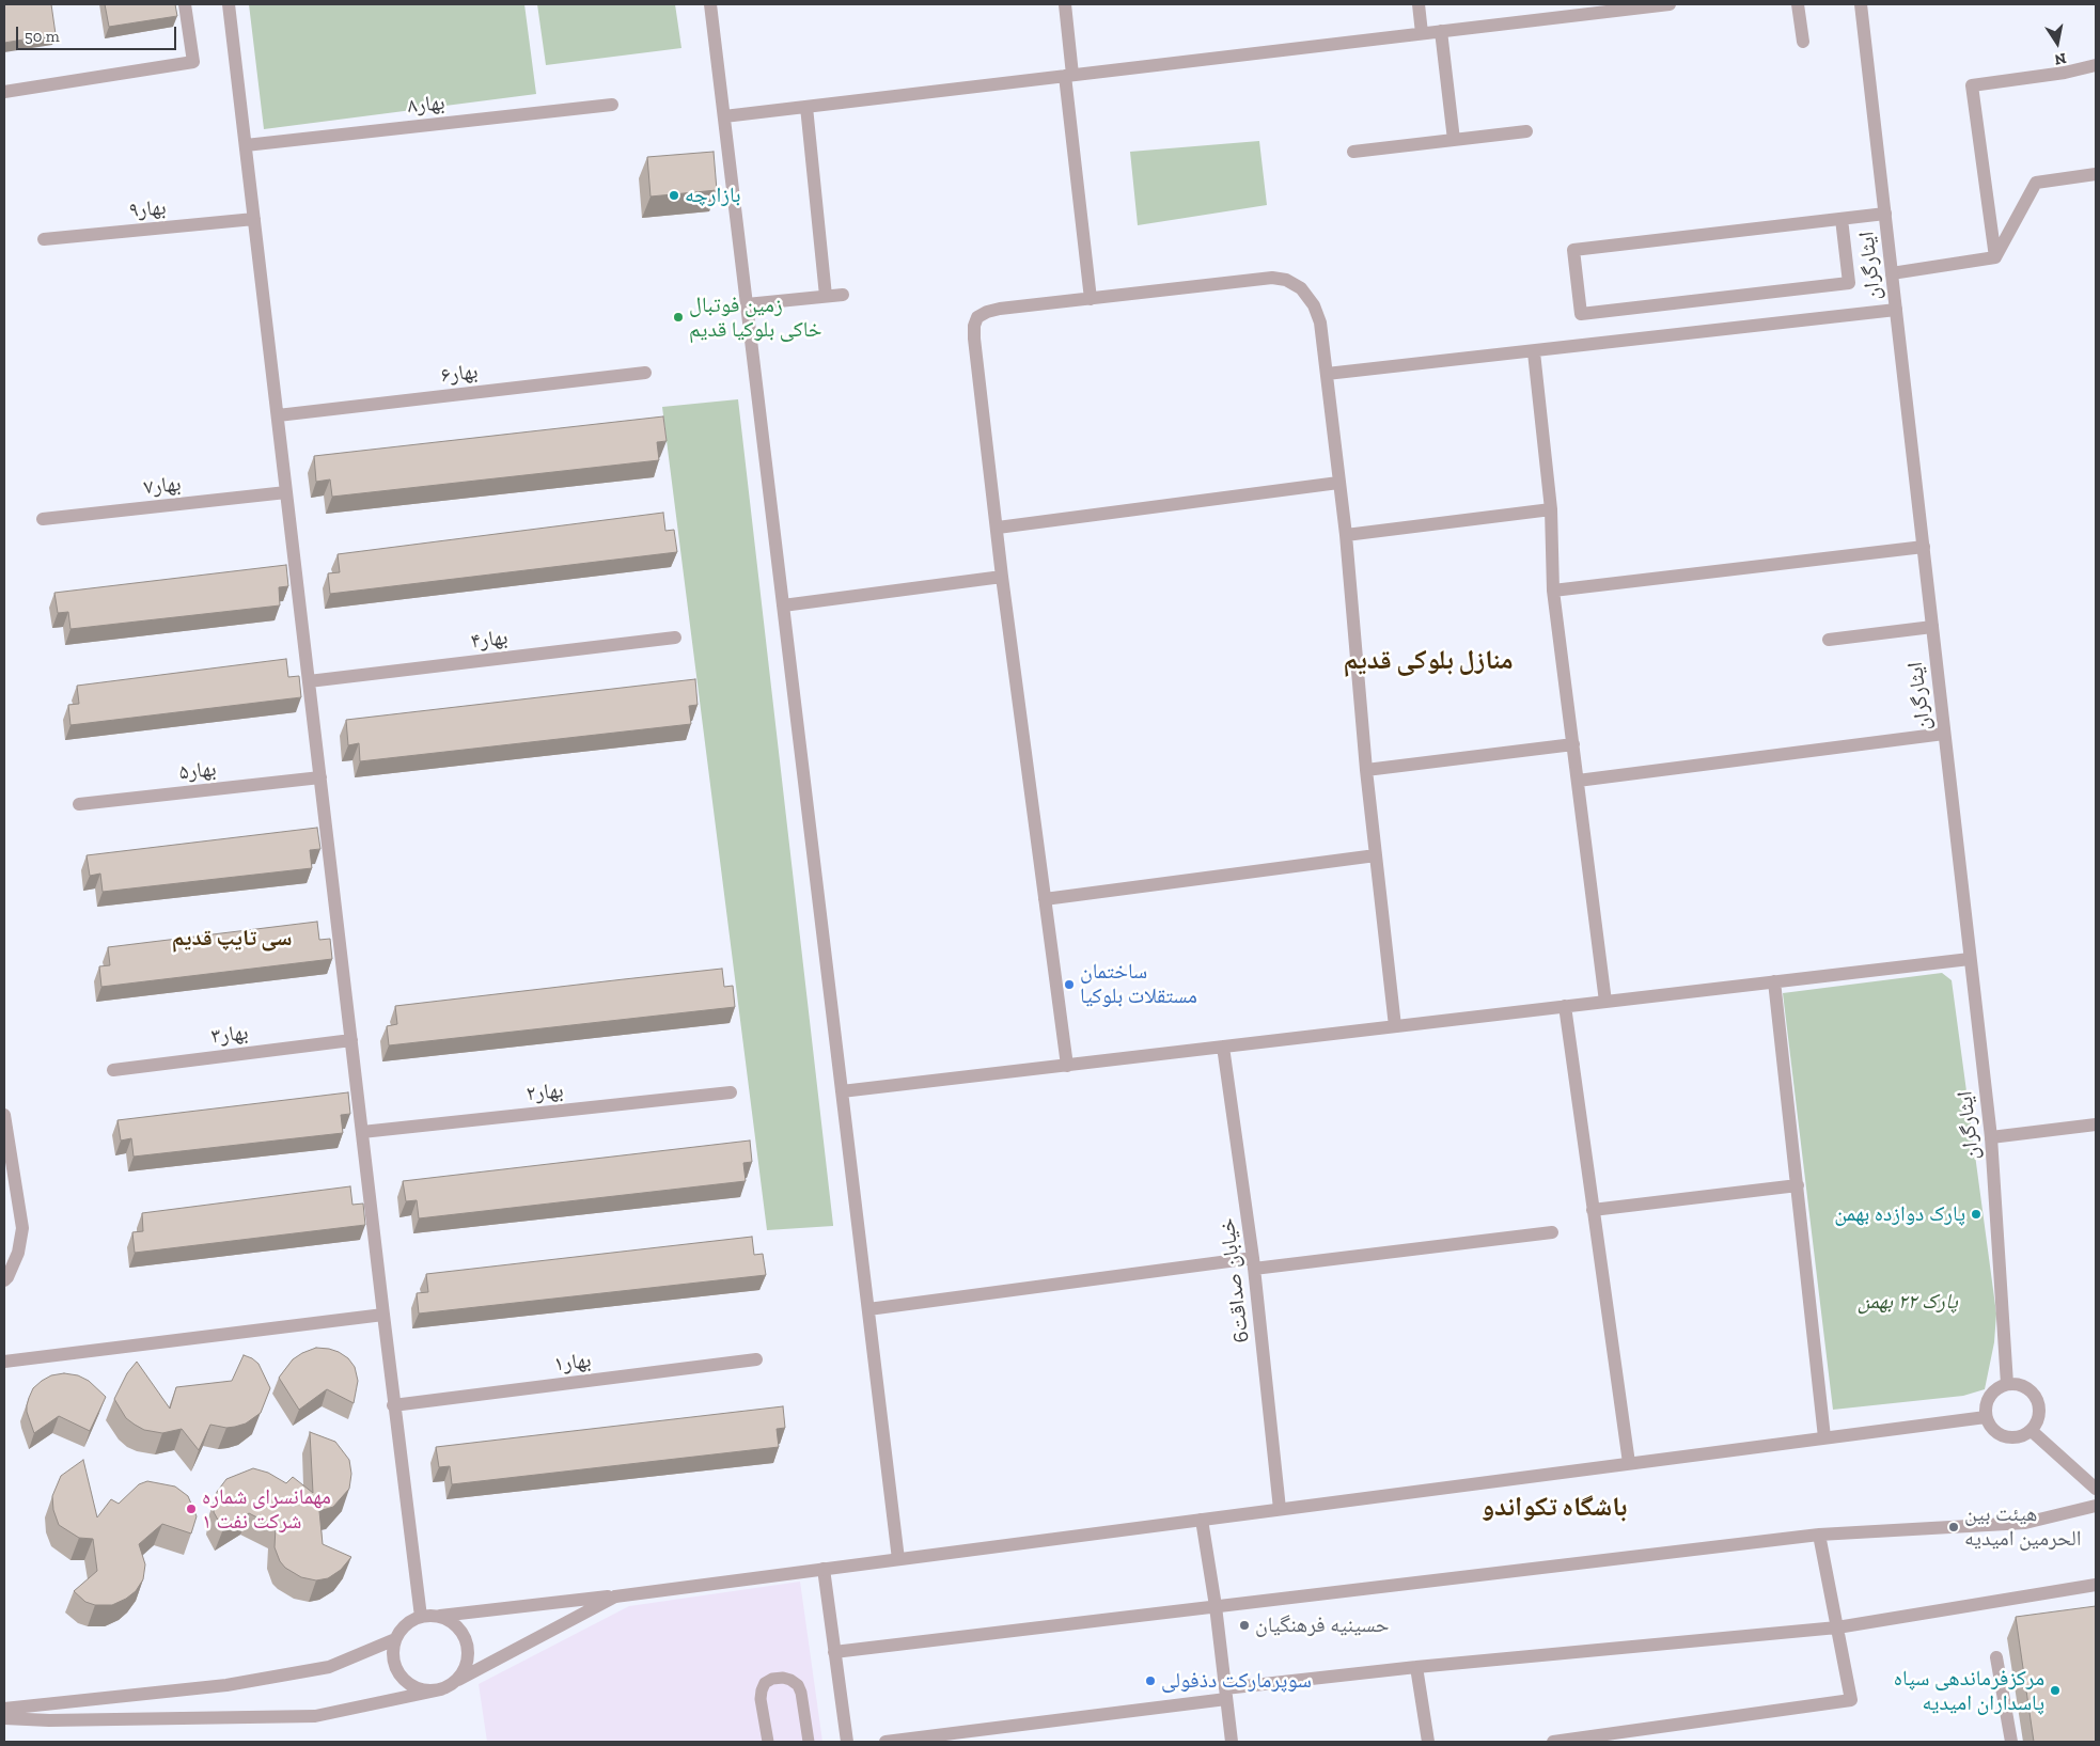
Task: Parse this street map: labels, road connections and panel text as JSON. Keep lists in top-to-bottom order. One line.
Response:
{"streets":{"street":["بهار۸","بهار۹","ایثارگران","بهار۶","بهار۷","بهار۴","بهار۵","بهار۳","بهار۲","خیابان صداقت6","بهار۱"]},"districts":["منازل بلوکی قدیم","سی تایپ قدیم","باشگاه تکواندو"],"parks":["پارک ۲۲ بهمن"],"places":["بازارچه","زمین فوتبال خاکی بلوکیا قدیم","ساختمان مستقلات بلوکیا","پارک دوازده بهمن","مهمانسرای شماره ۱ شرکت نفت","هیئت بین الحرمین امیدیه","حسینیه فرهنگیان","سوپرمارکت دذفولی","مرکزفرماندهی سپاه پاسداران امیدیه"],"scale_bar":"50 m","north":"bottom"}
